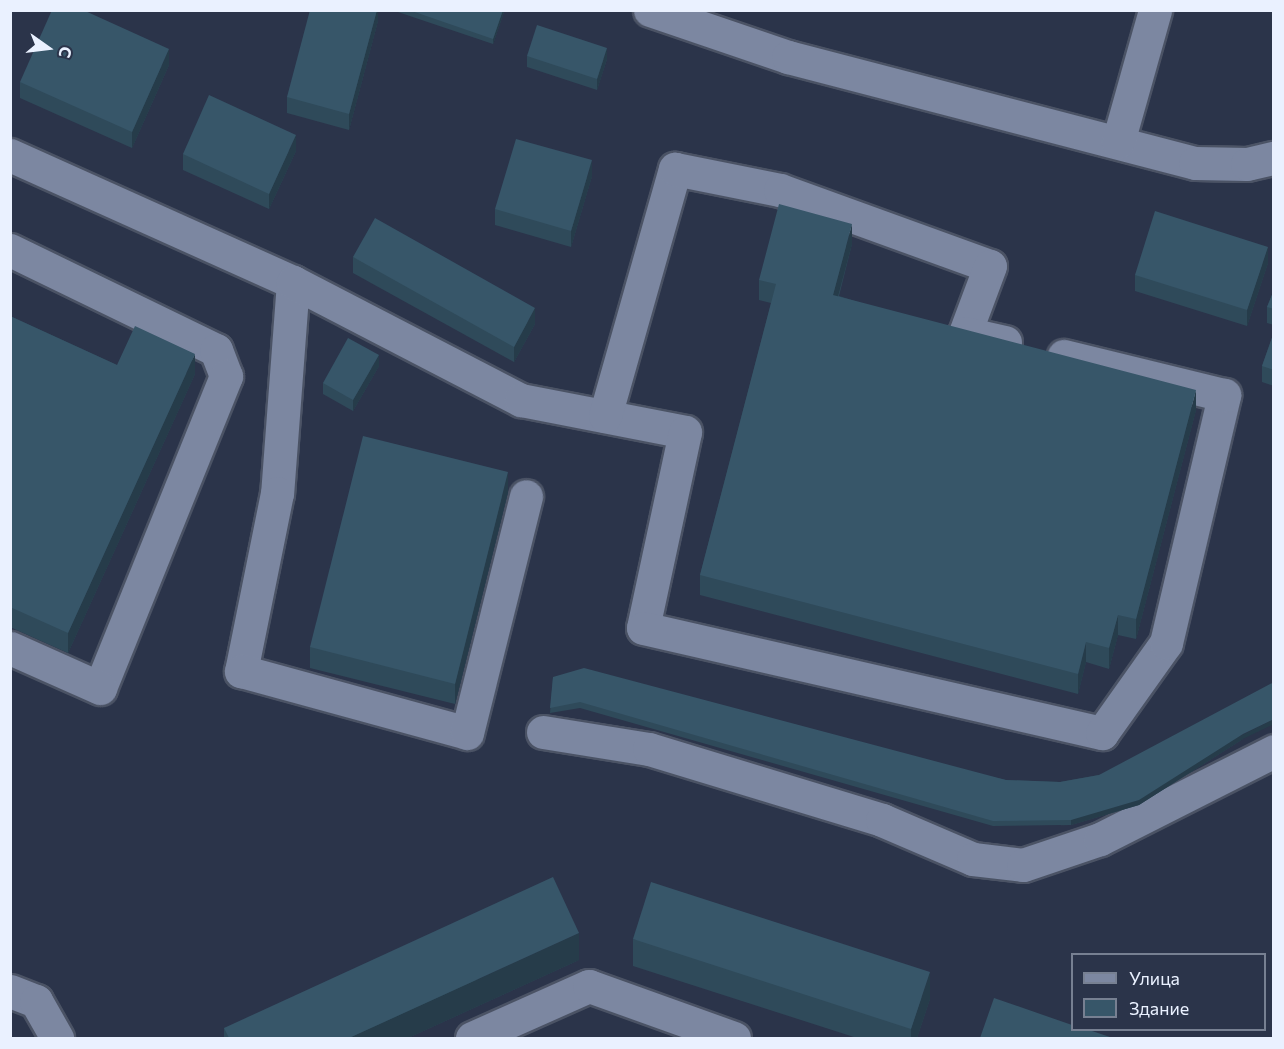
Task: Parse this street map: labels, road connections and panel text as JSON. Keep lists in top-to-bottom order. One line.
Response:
{"legend":["Улица","Здание"],"north":"right"}
